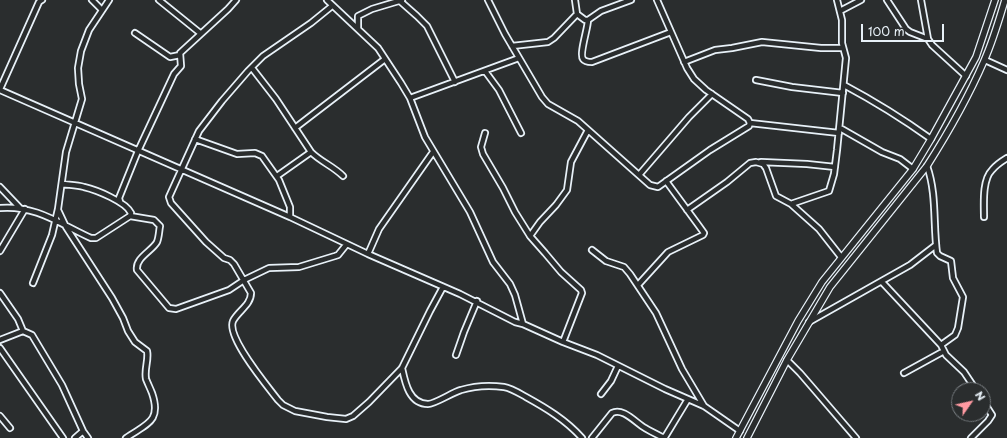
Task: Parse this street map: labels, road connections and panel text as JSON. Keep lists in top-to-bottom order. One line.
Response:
{"scale_bar":"100 m","north":"top right"}
